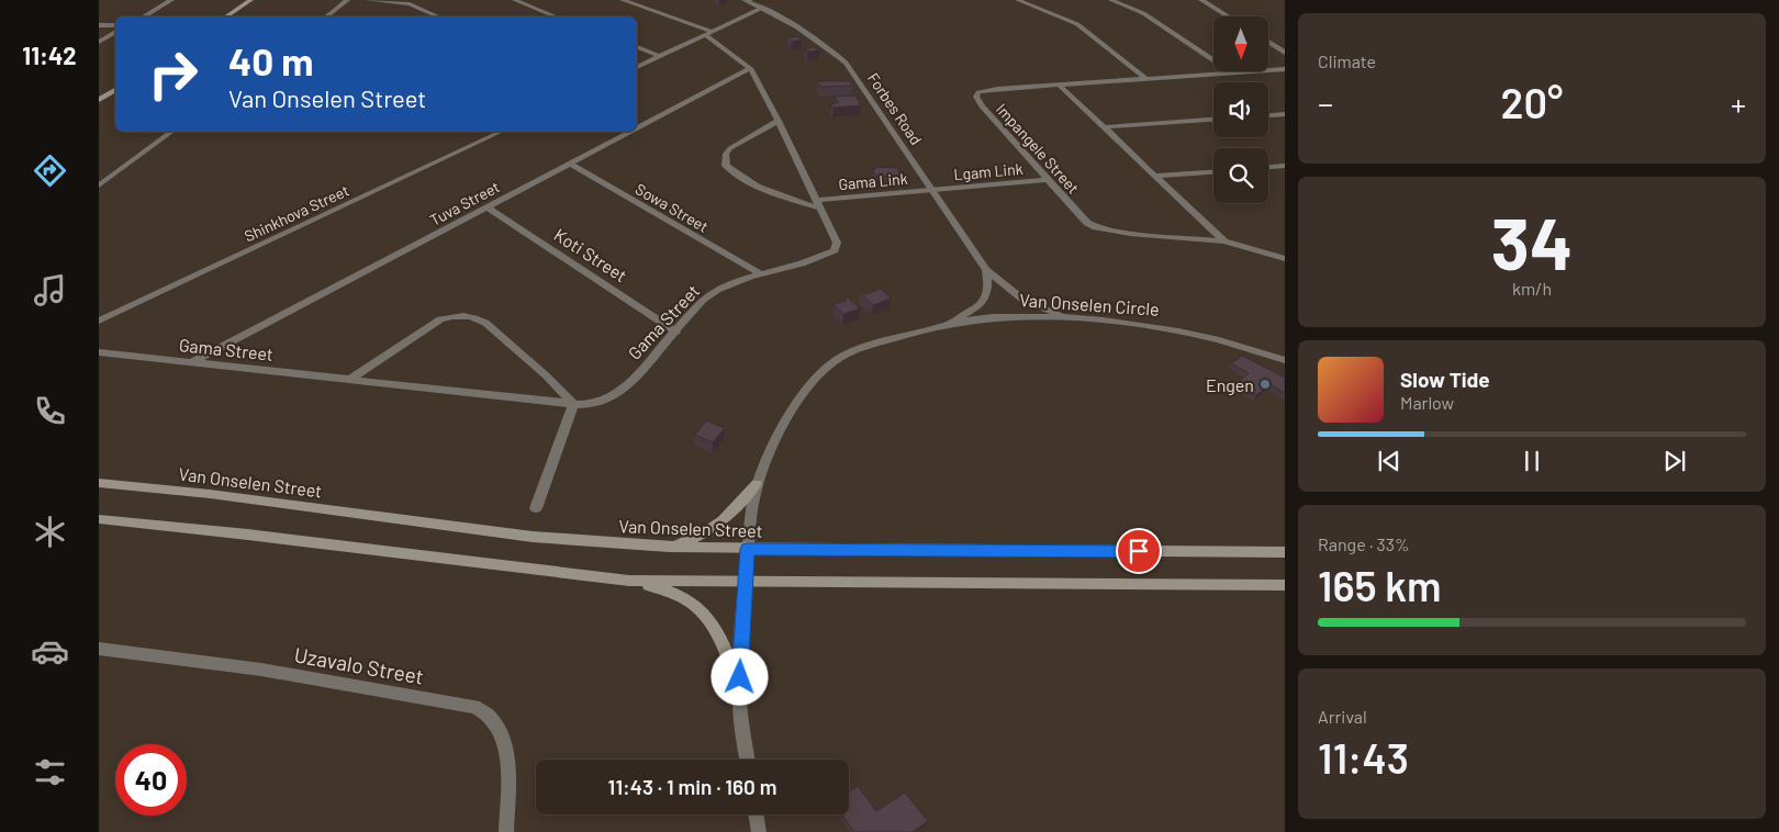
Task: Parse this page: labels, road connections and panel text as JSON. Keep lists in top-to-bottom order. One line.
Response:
{"streets":{"main road":["Van Onselen Street"],"street":["Forbes Road","Impangele Street","Lgam Link","Gama Link","Tuva Street","Sowa Street","Shinkhova Street","Koti Street","Van Onselen Circle","Gama Street","Uzavalo Street"]},"crossings":[["Forbes Road","Lgam Link"],["Forbes Road","Gama Link"],["Forbes Road","Van Onselen Circle"],["Impangele Street","Lgam Link"],["Lgam Link","Gama Link"],["Gama Link","Gama Street"],["Tuva Street","Sowa Street"],["Tuva Street","Koti Street"],["Tuva Street","Gama Street"],["Sowa Street","Gama Street"],["Koti Street","Gama Street"],["Van Onselen Circle","Van Onselen Street"]],"places":["Engen"],"north":"bottom","page":{"tabs":"11:42","tile":["Climate",["34","km/h"],["Range · 33%","165 km"],["Arrival","11:43"]],"turn":["40 m","Van Onselen Street"],"heat":["−","20°","+"],"song":["Slow Tide","Marlow"],"limit":"40","trip":"11:43 · 1 min · 160 m"}}
